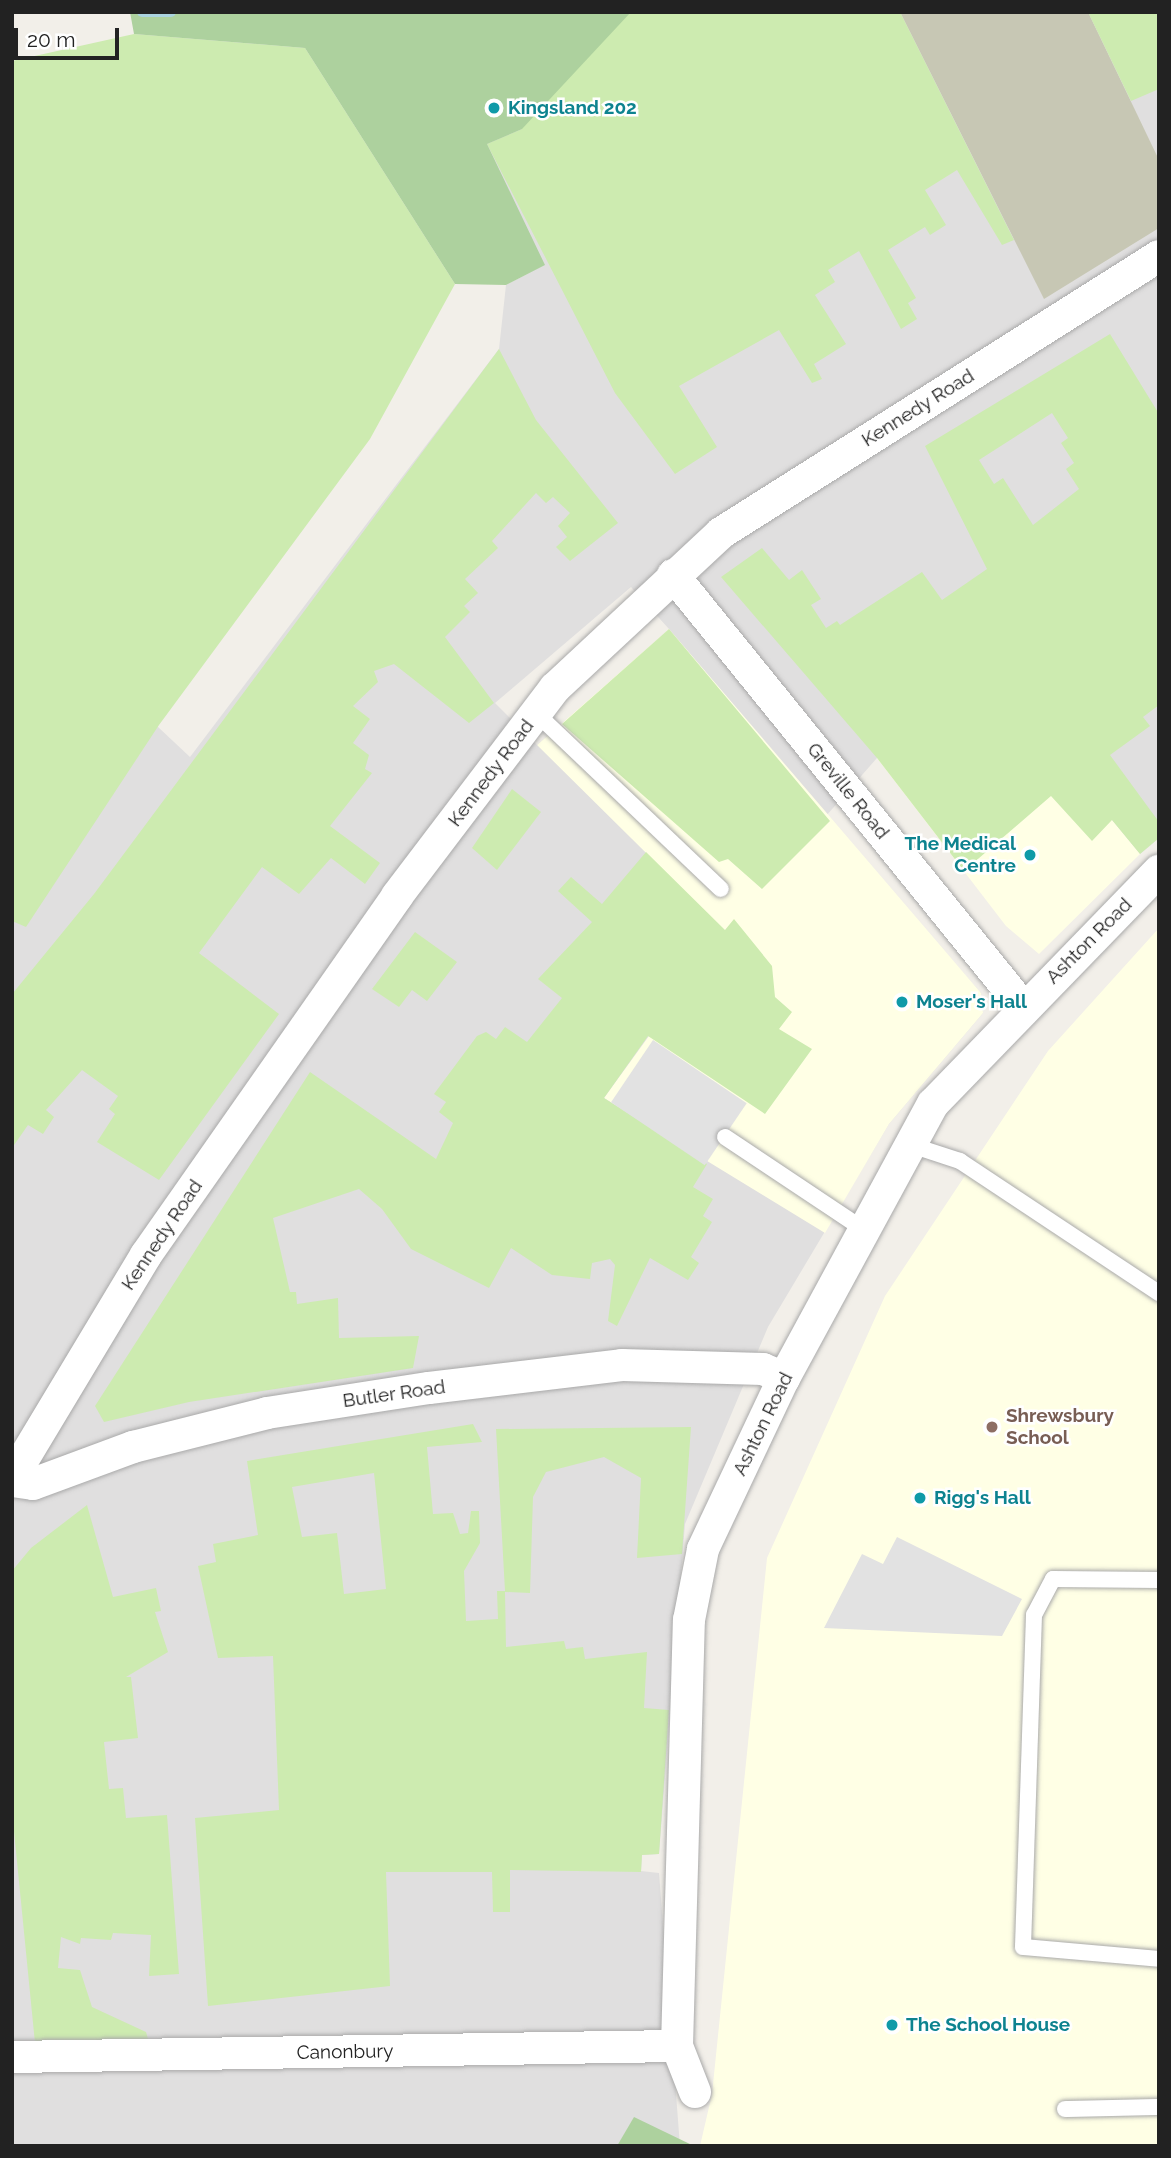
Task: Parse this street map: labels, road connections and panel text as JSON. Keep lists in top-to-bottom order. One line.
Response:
{"streets":{"street":["Kennedy Road","Greville Road","Ashton Road","Butler Road","Canonbury"]},"crossings":[["Kennedy Road","Greville Road"],["Kennedy Road","Butler Road"],["Greville Road","Ashton Road"],["Ashton Road","Butler Road"],["Ashton Road","Canonbury"]],"places":["Kingsland 202","The Medical Centre","Moser's Hall","Shrewsbury School","Rigg's Hall","The School House"],"scale_bar":"20 m"}
